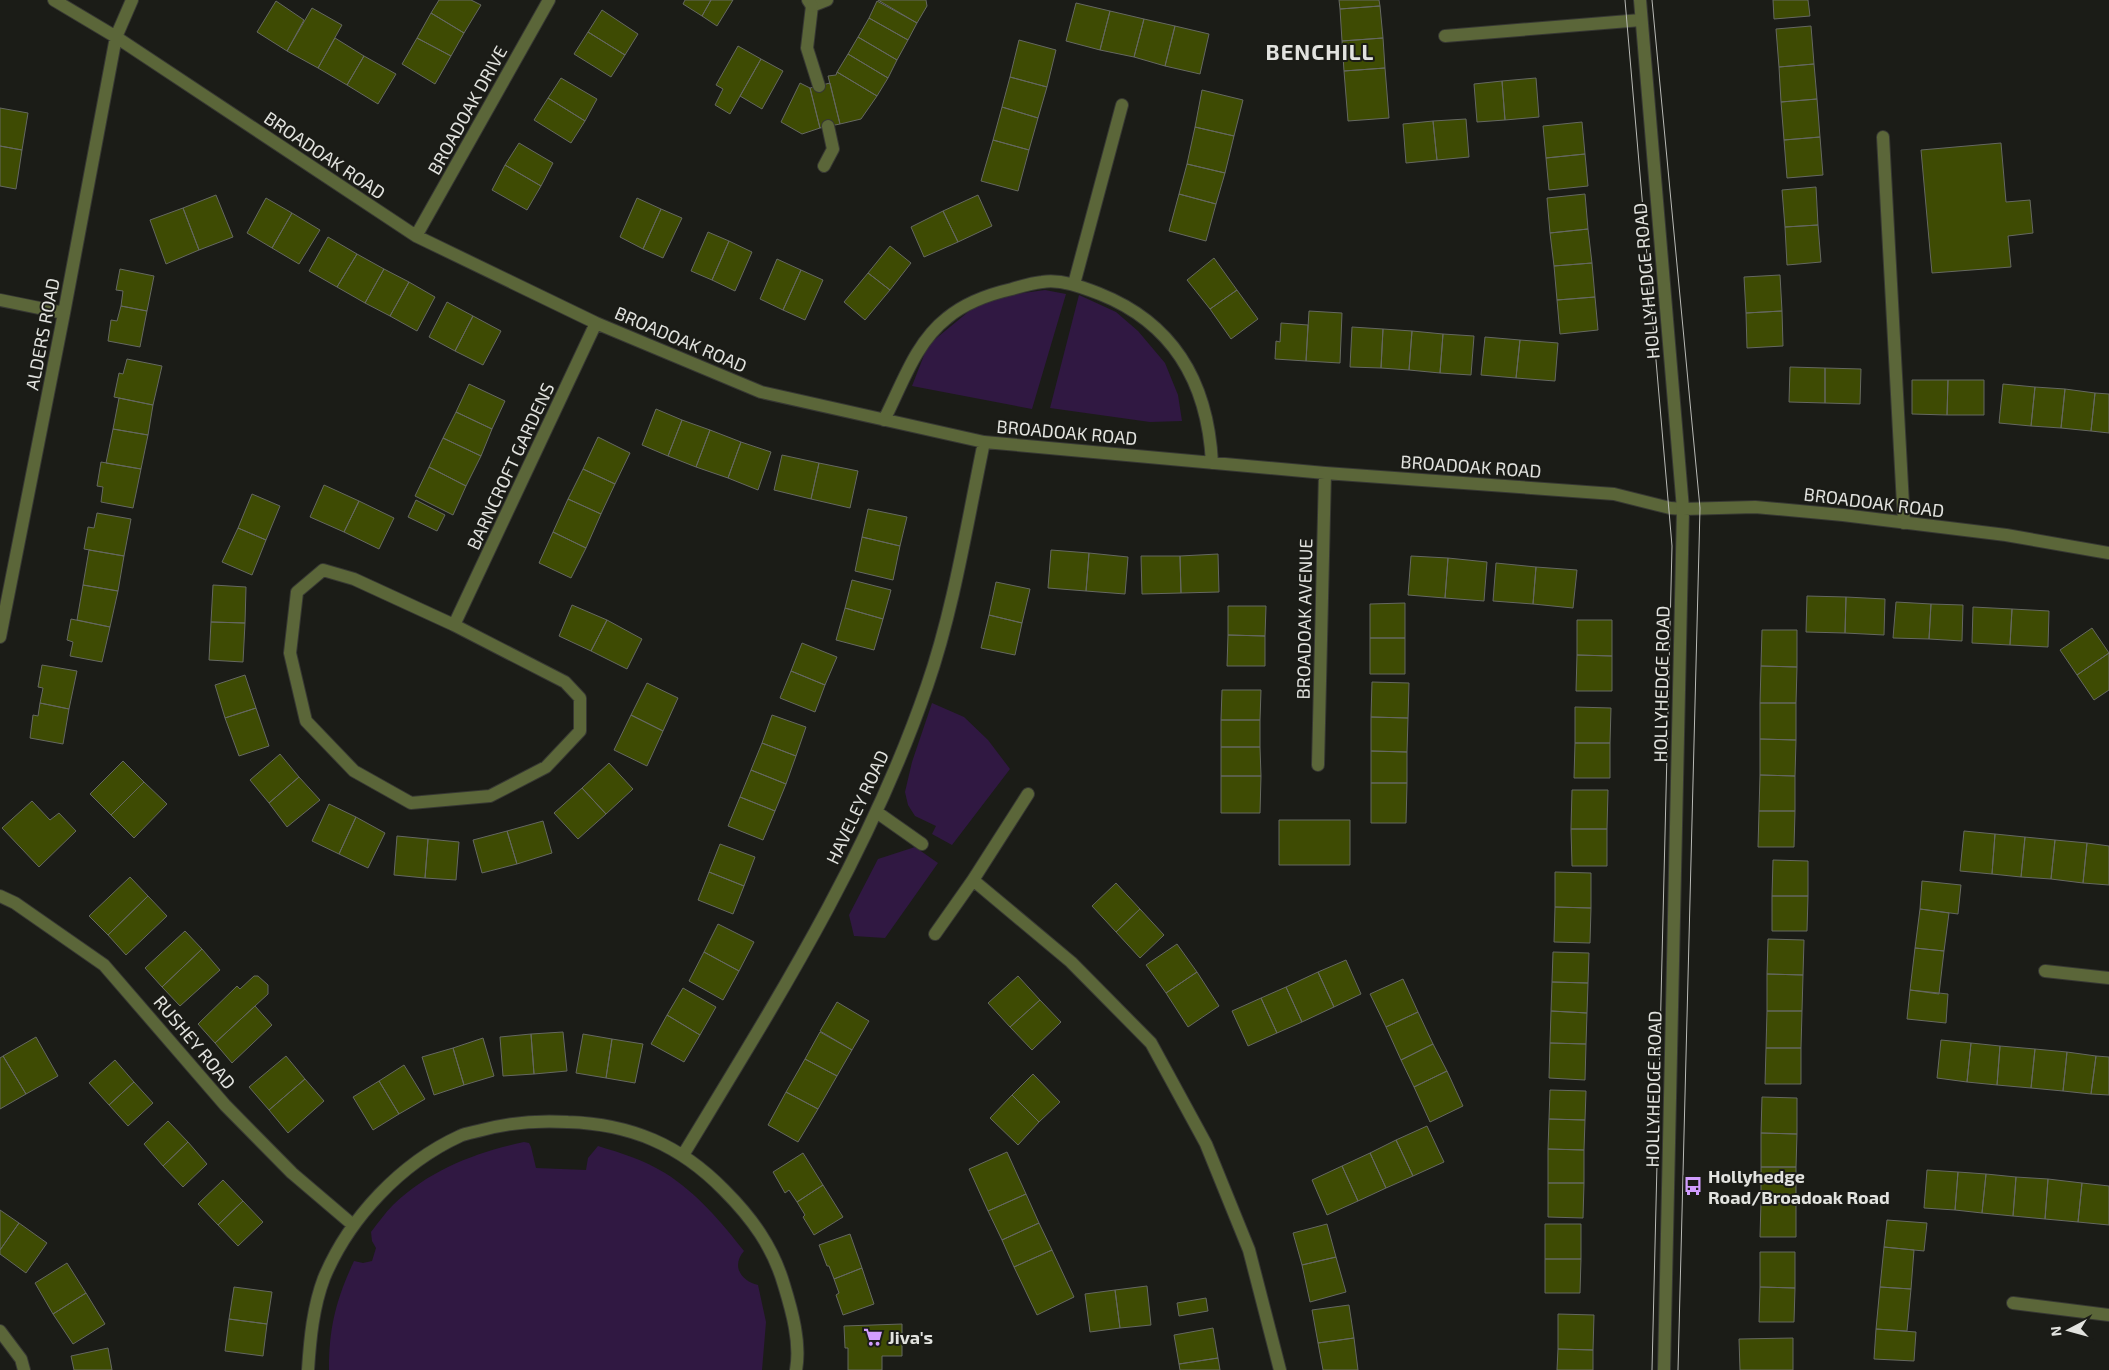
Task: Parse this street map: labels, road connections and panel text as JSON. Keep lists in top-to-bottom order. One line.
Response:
{"streets":{"street":["BROADOAK DRIVE","BROADOAK ROAD","HOLLYHEDGE ROAD","ALDERS ROAD","BARNCROFT GARDENS","BROADOAK AVENUE","HAVELEY ROAD","RUSHEY ROAD"]},"crossings":[["BROADOAK DRIVE","BROADOAK ROAD"],["BROADOAK ROAD","HOLLYHEDGE ROAD"],["BROADOAK ROAD","ALDERS ROAD"],["BROADOAK ROAD","BARNCROFT GARDENS"],["BROADOAK ROAD","BROADOAK AVENUE"],["BROADOAK ROAD","HAVELEY ROAD"]],"districts":["BENCHILL"],"places":{"bus stop":["Hollyhedge Road/Broadoak Road"],"supermarket":["Jiva's"]},"north":"left"}
